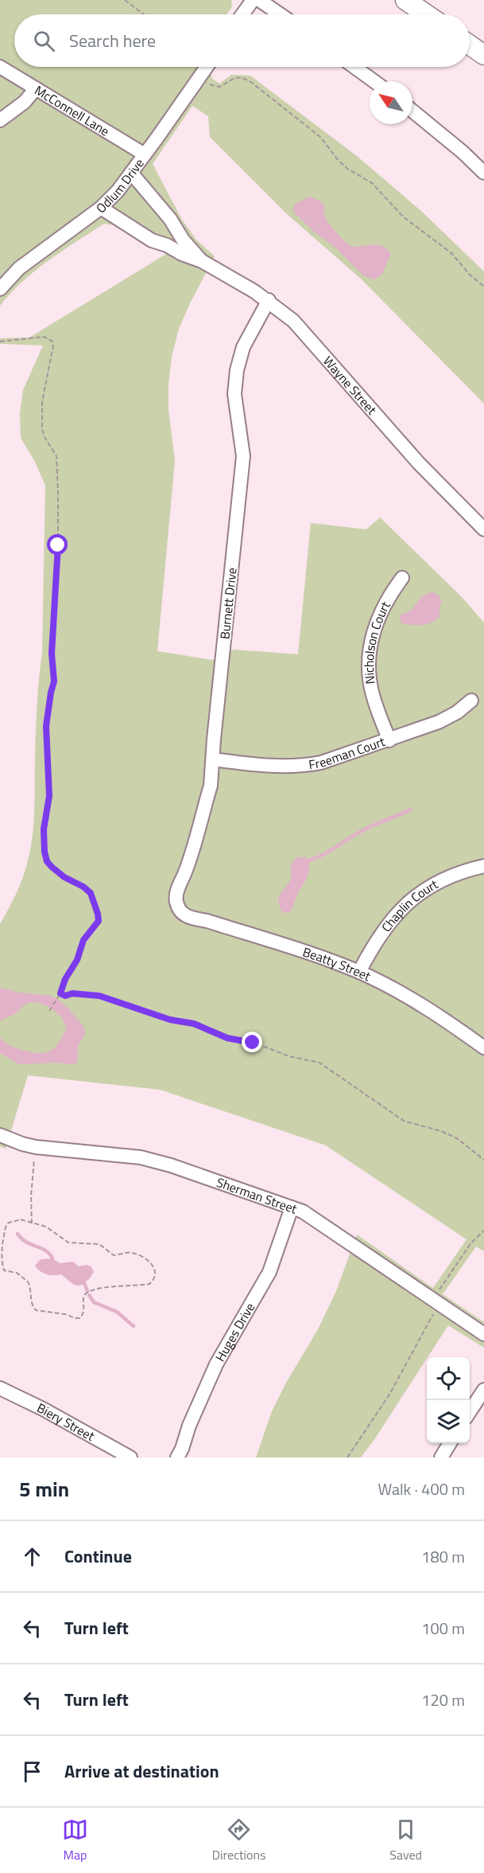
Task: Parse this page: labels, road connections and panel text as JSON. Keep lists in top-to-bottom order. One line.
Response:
{"streets":{"street":["McConnell Lane","Odlum Drive","Wayne Street","Burnett Drive","Nicholson Court","Freeman Court","Chaplin Court","Beatty Street","Sherman Street","Huges Drive","Biery Street"]},"crossings":[["McConnell Lane","Odlum Drive"],["Odlum Drive","Wayne Street"],["Wayne Street","Burnett Drive"],["Burnett Drive","Freeman Court"],["Burnett Drive","Beatty Street"],["Nicholson Court","Freeman Court"],["Chaplin Court","Beatty Street"],["Sherman Street","Huges Drive"]],"north":"top left","page":{"search":"Search here","heading":["5 min","Walk · 400 m"],"list":[["Continue","180 m"],["Turn left","100 m"],["Turn left","120 m"],"Arrive at destination"],"nav":["Map","Directions","Saved"]}}
